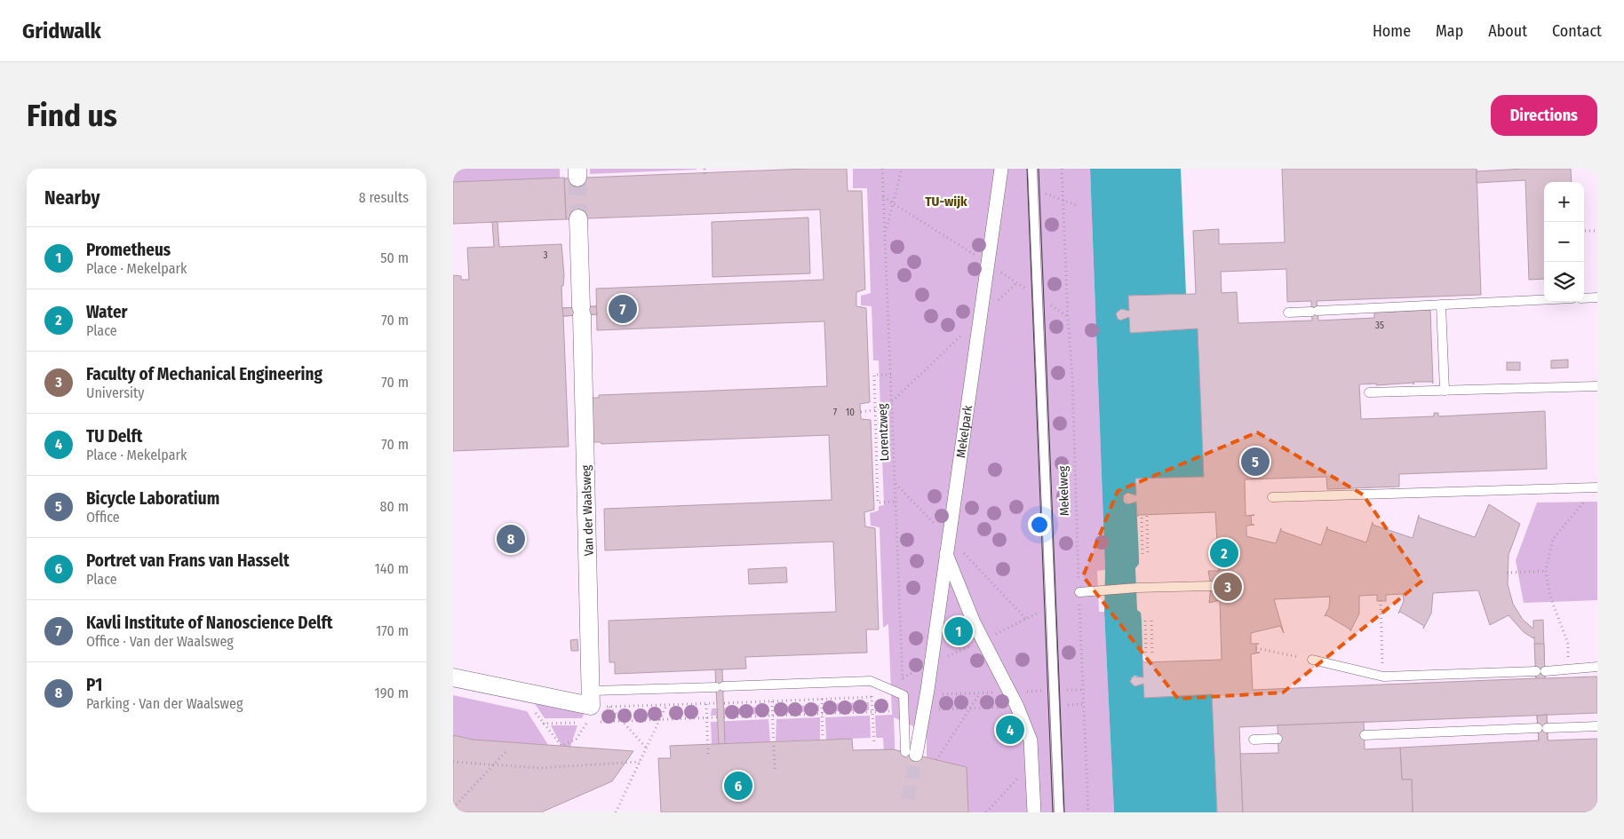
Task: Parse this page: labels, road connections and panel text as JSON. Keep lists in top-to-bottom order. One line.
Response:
{"streets":{"street":["Mekelpark","Van der Waalsweg"],"lane":["Mekelweg"],"path":["Lorentzweg"]},"districts":["TU-wijk"],"house_numbers":["3","35","7","10"],"page":{"header":"Gridwalk","nav":["Home","Map","About","Contact"],"buttons":"Directions","title":"Find us","heading":["Nearby","8 results"],"map_buttons":["+","−"],"list":[{"mark":"1","name":"Prometheus","note":"Place · Mekelpark","value":"50 m"},{"mark":"2","name":"Water","note":"Place","value":"70 m"},{"mark":"3","name":"Faculty of Mechanical Engineering","note":"University","value":"70 m"},{"mark":"4","name":"TU Delft","note":"Place · Mekelpark","value":"70 m"},{"mark":"5","name":"Bicycle Laboratium","note":"Office","value":"80 m"},{"mark":"6","name":"Portret van Frans van Hasselt","note":"Place","value":"140 m"},{"mark":"7","name":"Kavli Institute of Nanoscience Delft","note":"Office · Van der Waalsweg","value":"170 m"},{"mark":"8","name":"P1","note":"Parking · Van der Waalsweg","value":"190 m"}],"pins":["7","5","8","2","3","1","4","6"]}}
